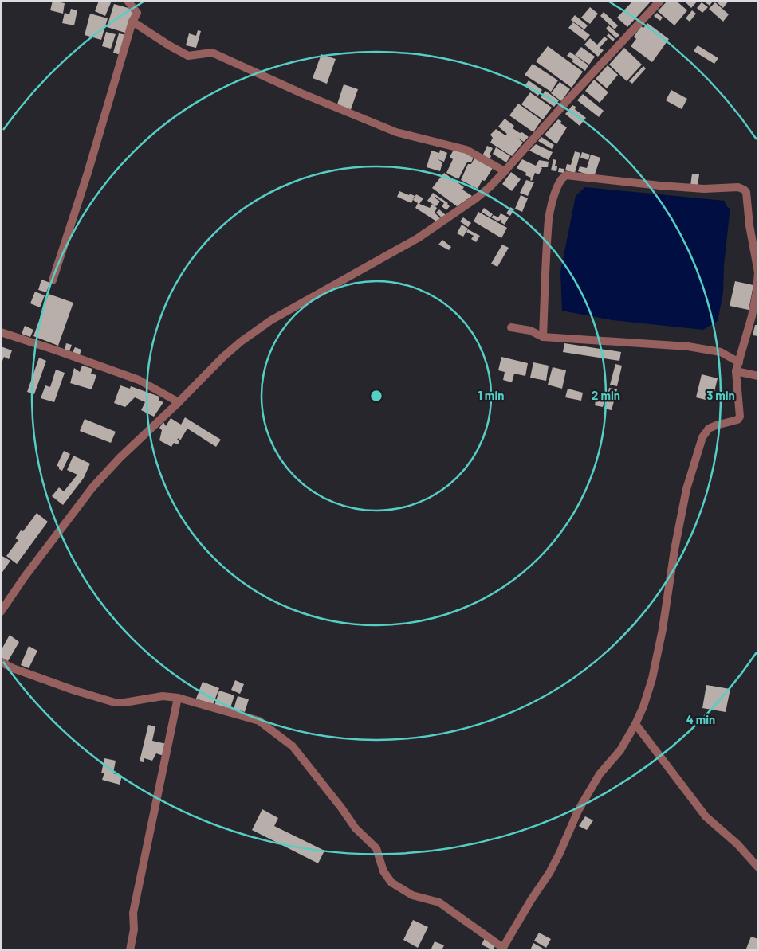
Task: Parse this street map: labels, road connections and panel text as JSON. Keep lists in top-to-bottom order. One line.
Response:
{"rings":["1 min","2 min","3 min","4 min"]}
